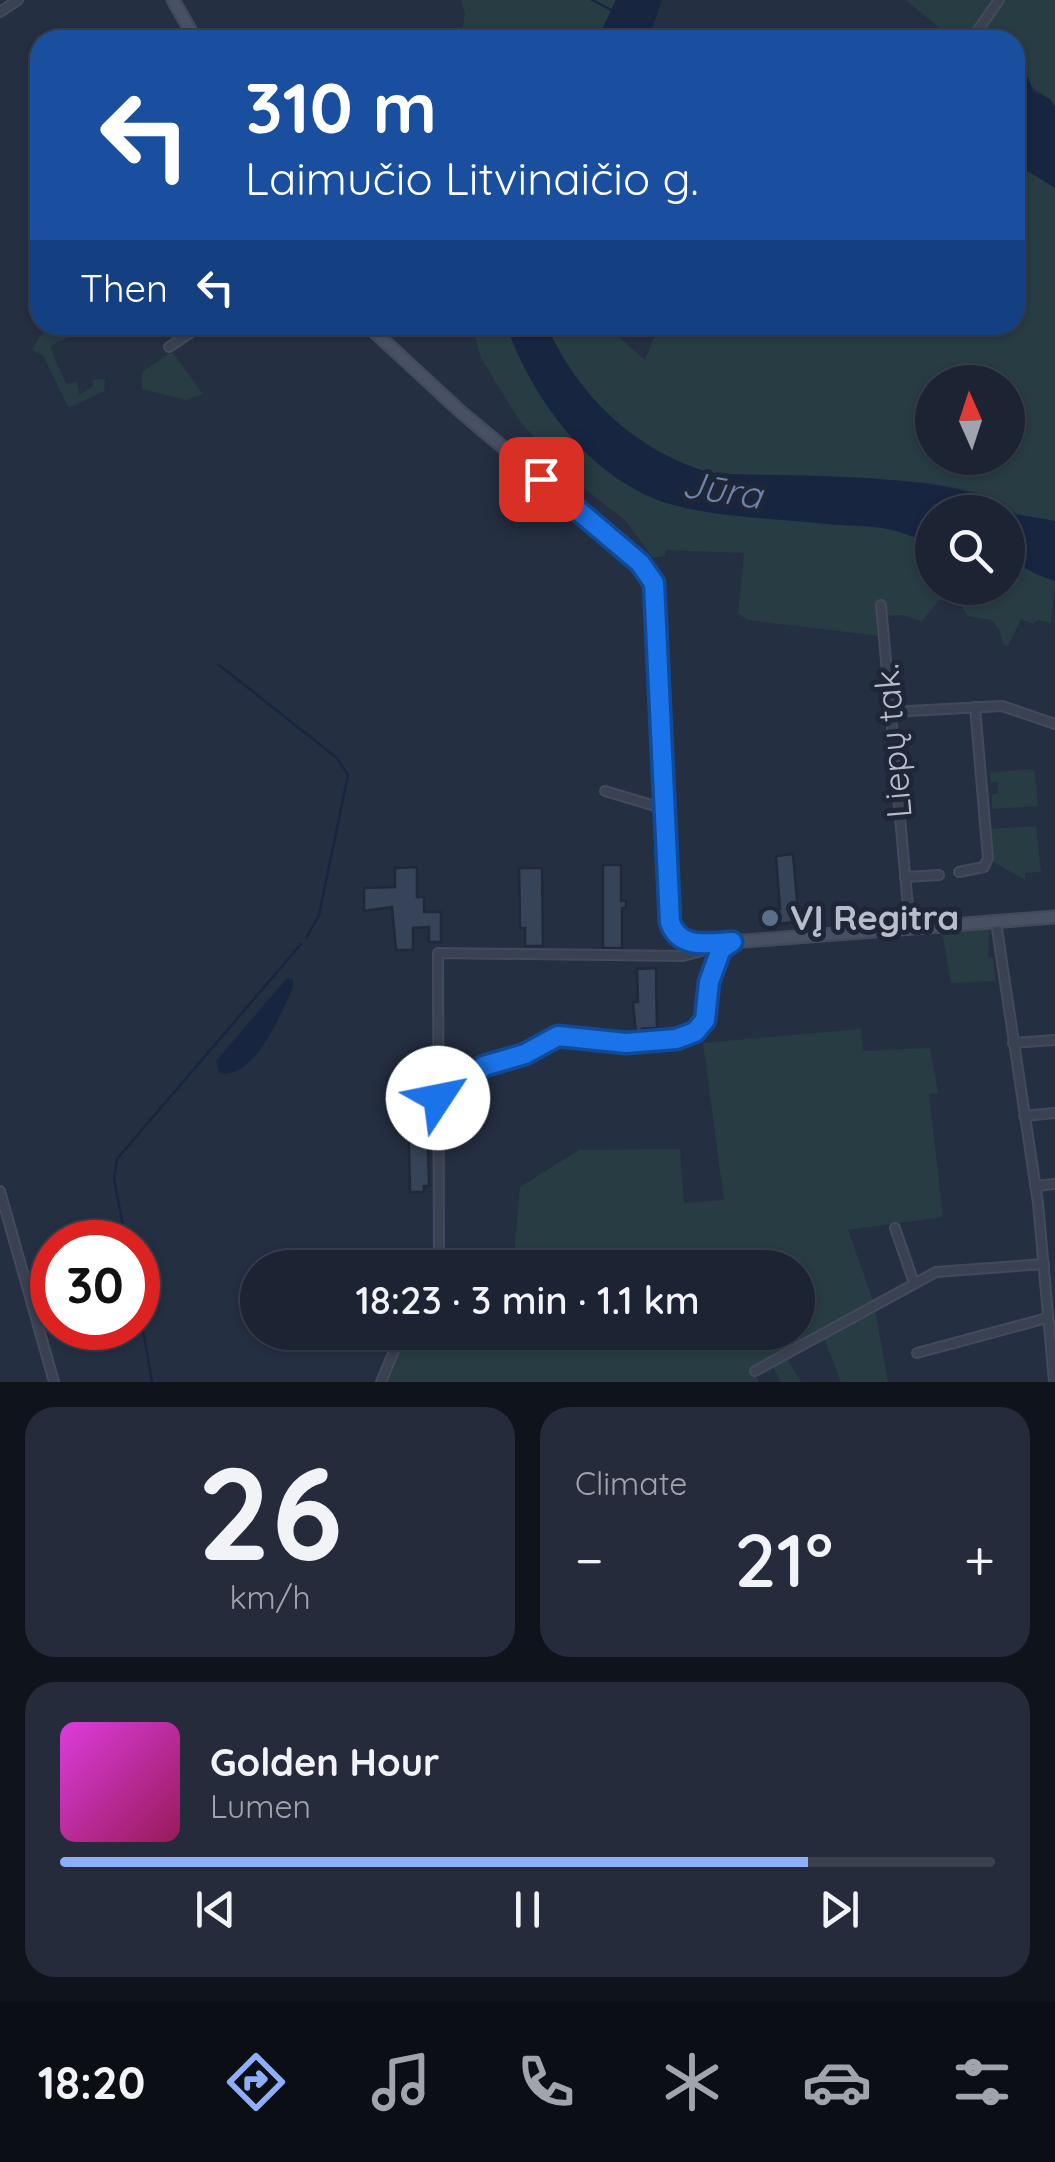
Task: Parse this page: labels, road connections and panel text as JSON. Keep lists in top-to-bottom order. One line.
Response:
{"streets":{"street":["Liepų tak."]},"water":["Jūra"],"places":["VĮ Regitra"],"north":"top","page":{"turn":["310 m","Laimučio Litvinaičio g."],"then":"Then","limit":"30","trip":"18:23 · 3 min · 1.1 km","tile":[["26","km/h"],"Climate"],"heat":["−","21°","+"],"song":["Golden Hour","Lumen"],"tabs":"18:20"}}
